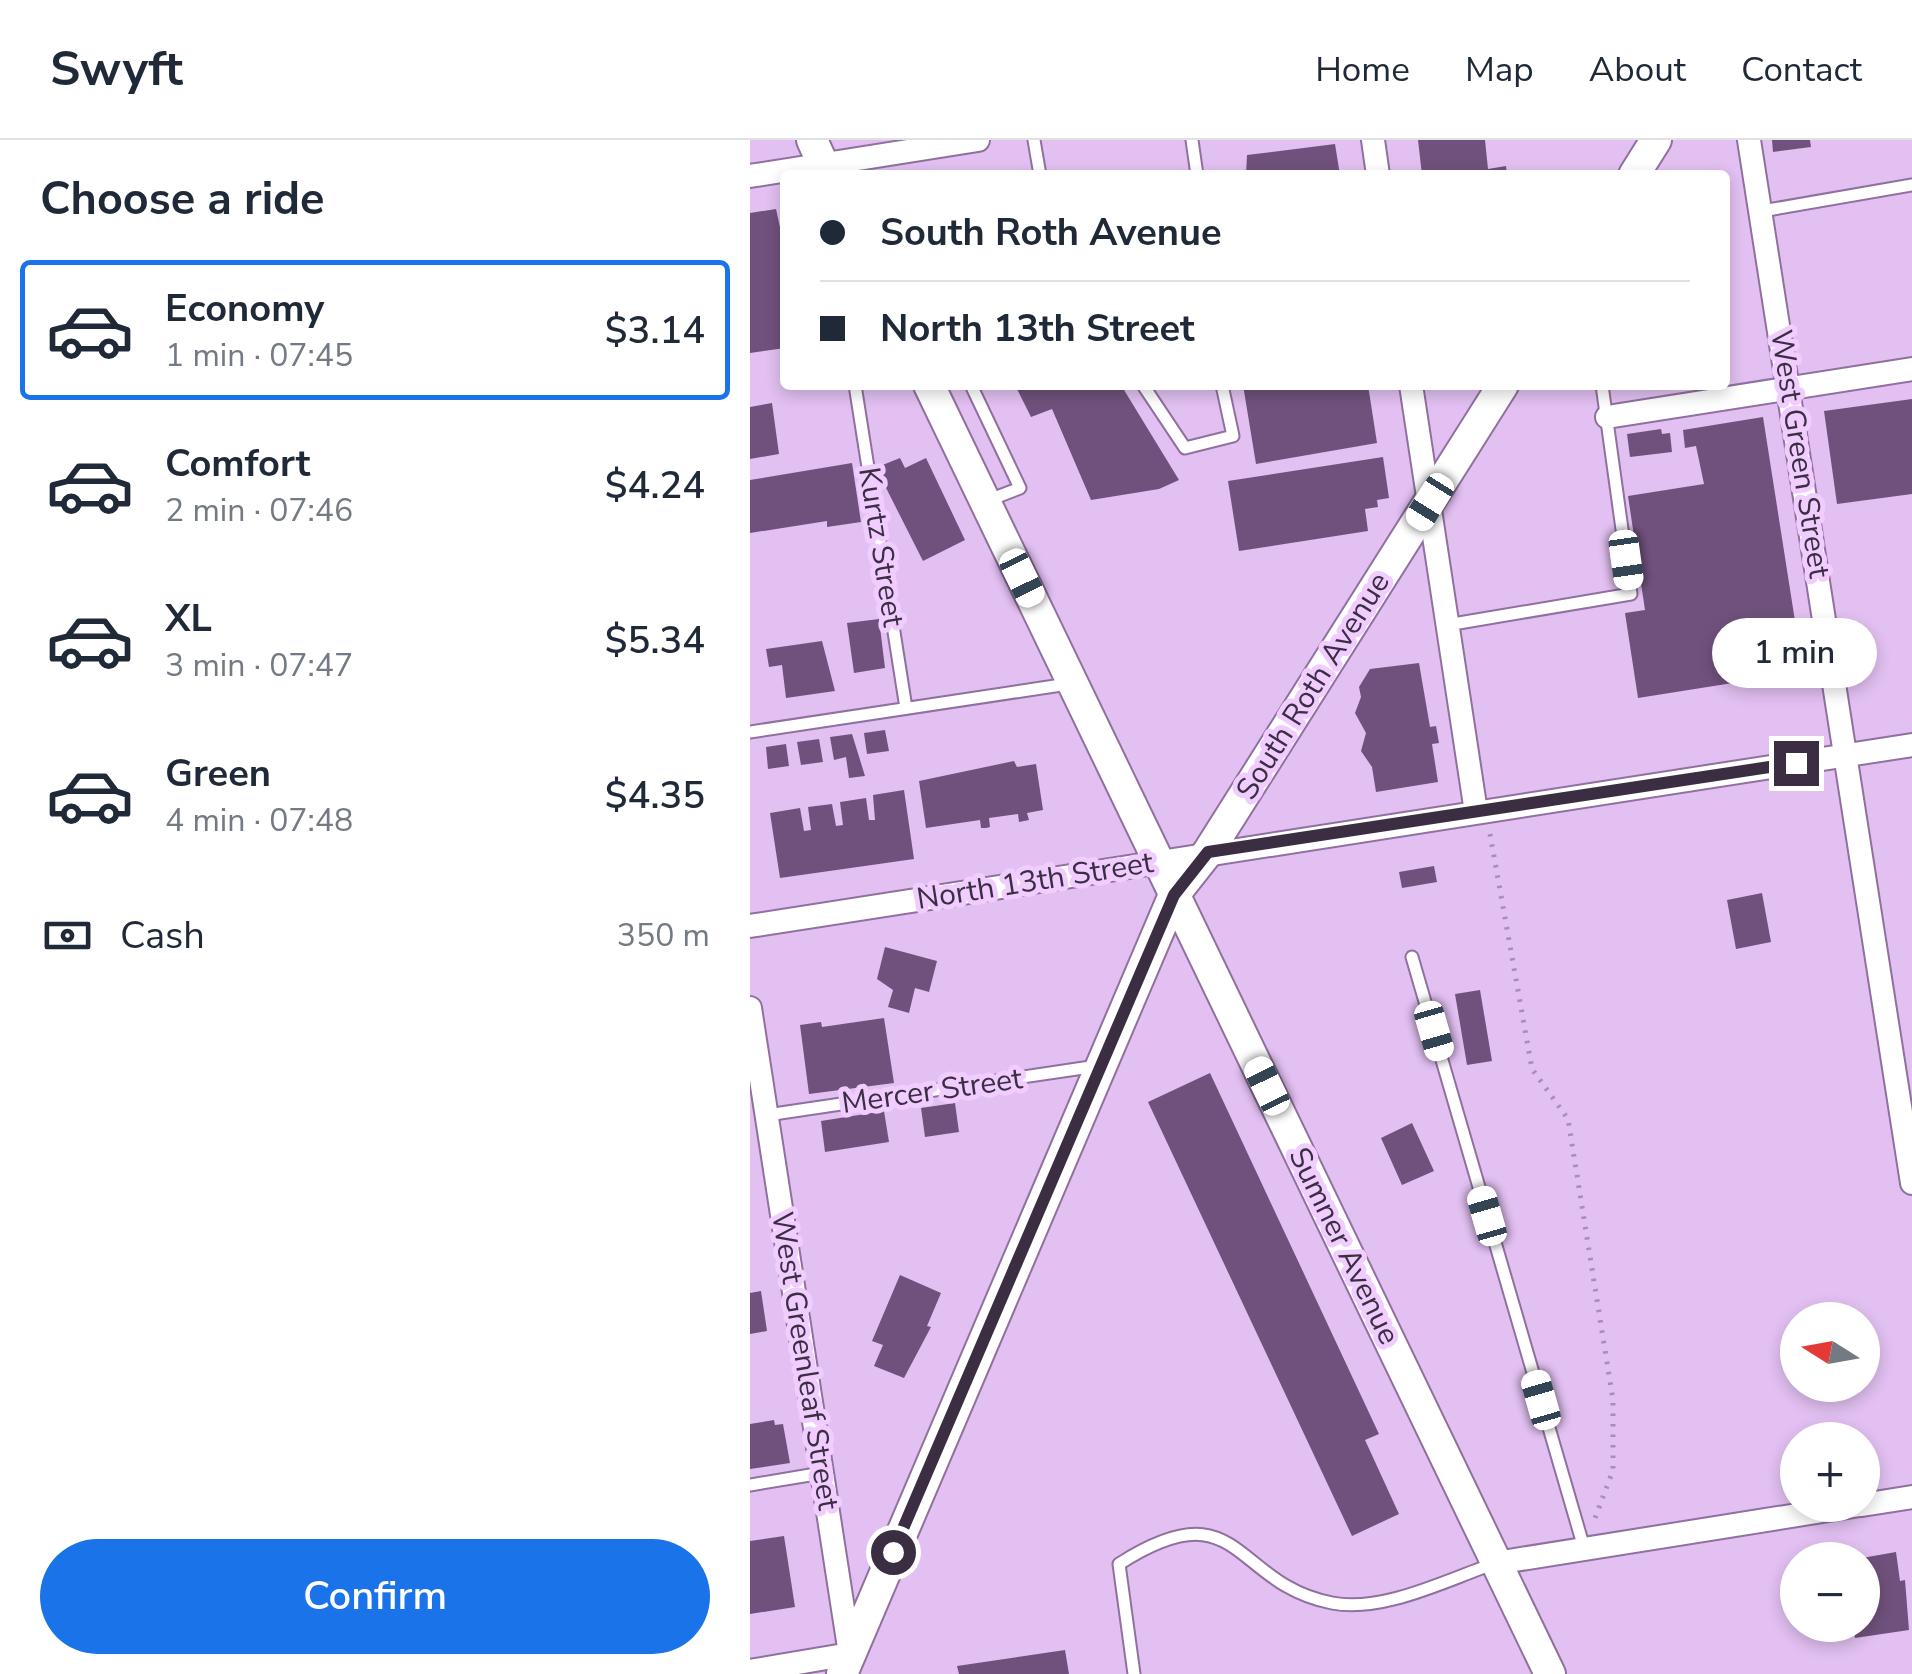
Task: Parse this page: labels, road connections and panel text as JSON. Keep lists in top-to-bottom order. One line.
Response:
{"streets":{"main road":["South Roth Avenue","Sumner Avenue"],"street":["West Green Street","North 13th Street","West Greenleaf Street"],"lane":["Kurtz Street","Mercer Street"]},"crossings":[["West Green Street","North 13th Street"],["South Roth Avenue","North 13th Street"],["South Roth Avenue","Mercer Street"],["South Roth Avenue","Sumner Avenue"],["South Roth Avenue","West Greenleaf Street"],["North 13th Street","Sumner Avenue"],["Mercer Street","West Greenleaf Street"]],"north":"left","page":{"header":"Swyft","nav":["Home","Map","About","Contact"],"heading":"Choose a ride","banner":["South Roth Avenue","North 13th Street"],"list":[{"name":"Economy","note":"1 min · 07:45","value":"$3.14"},{"name":"Comfort","note":"2 min · 07:46","value":"$4.24"},{"name":"XL","note":"3 min · 07:47","value":"$5.34"},{"name":"Green","note":"4 min · 07:48","value":"$4.35"}],"bubble":"1 min","pay":["Cash","350 m"],"map_buttons":["+","−"],"buttons":"Confirm"}}
